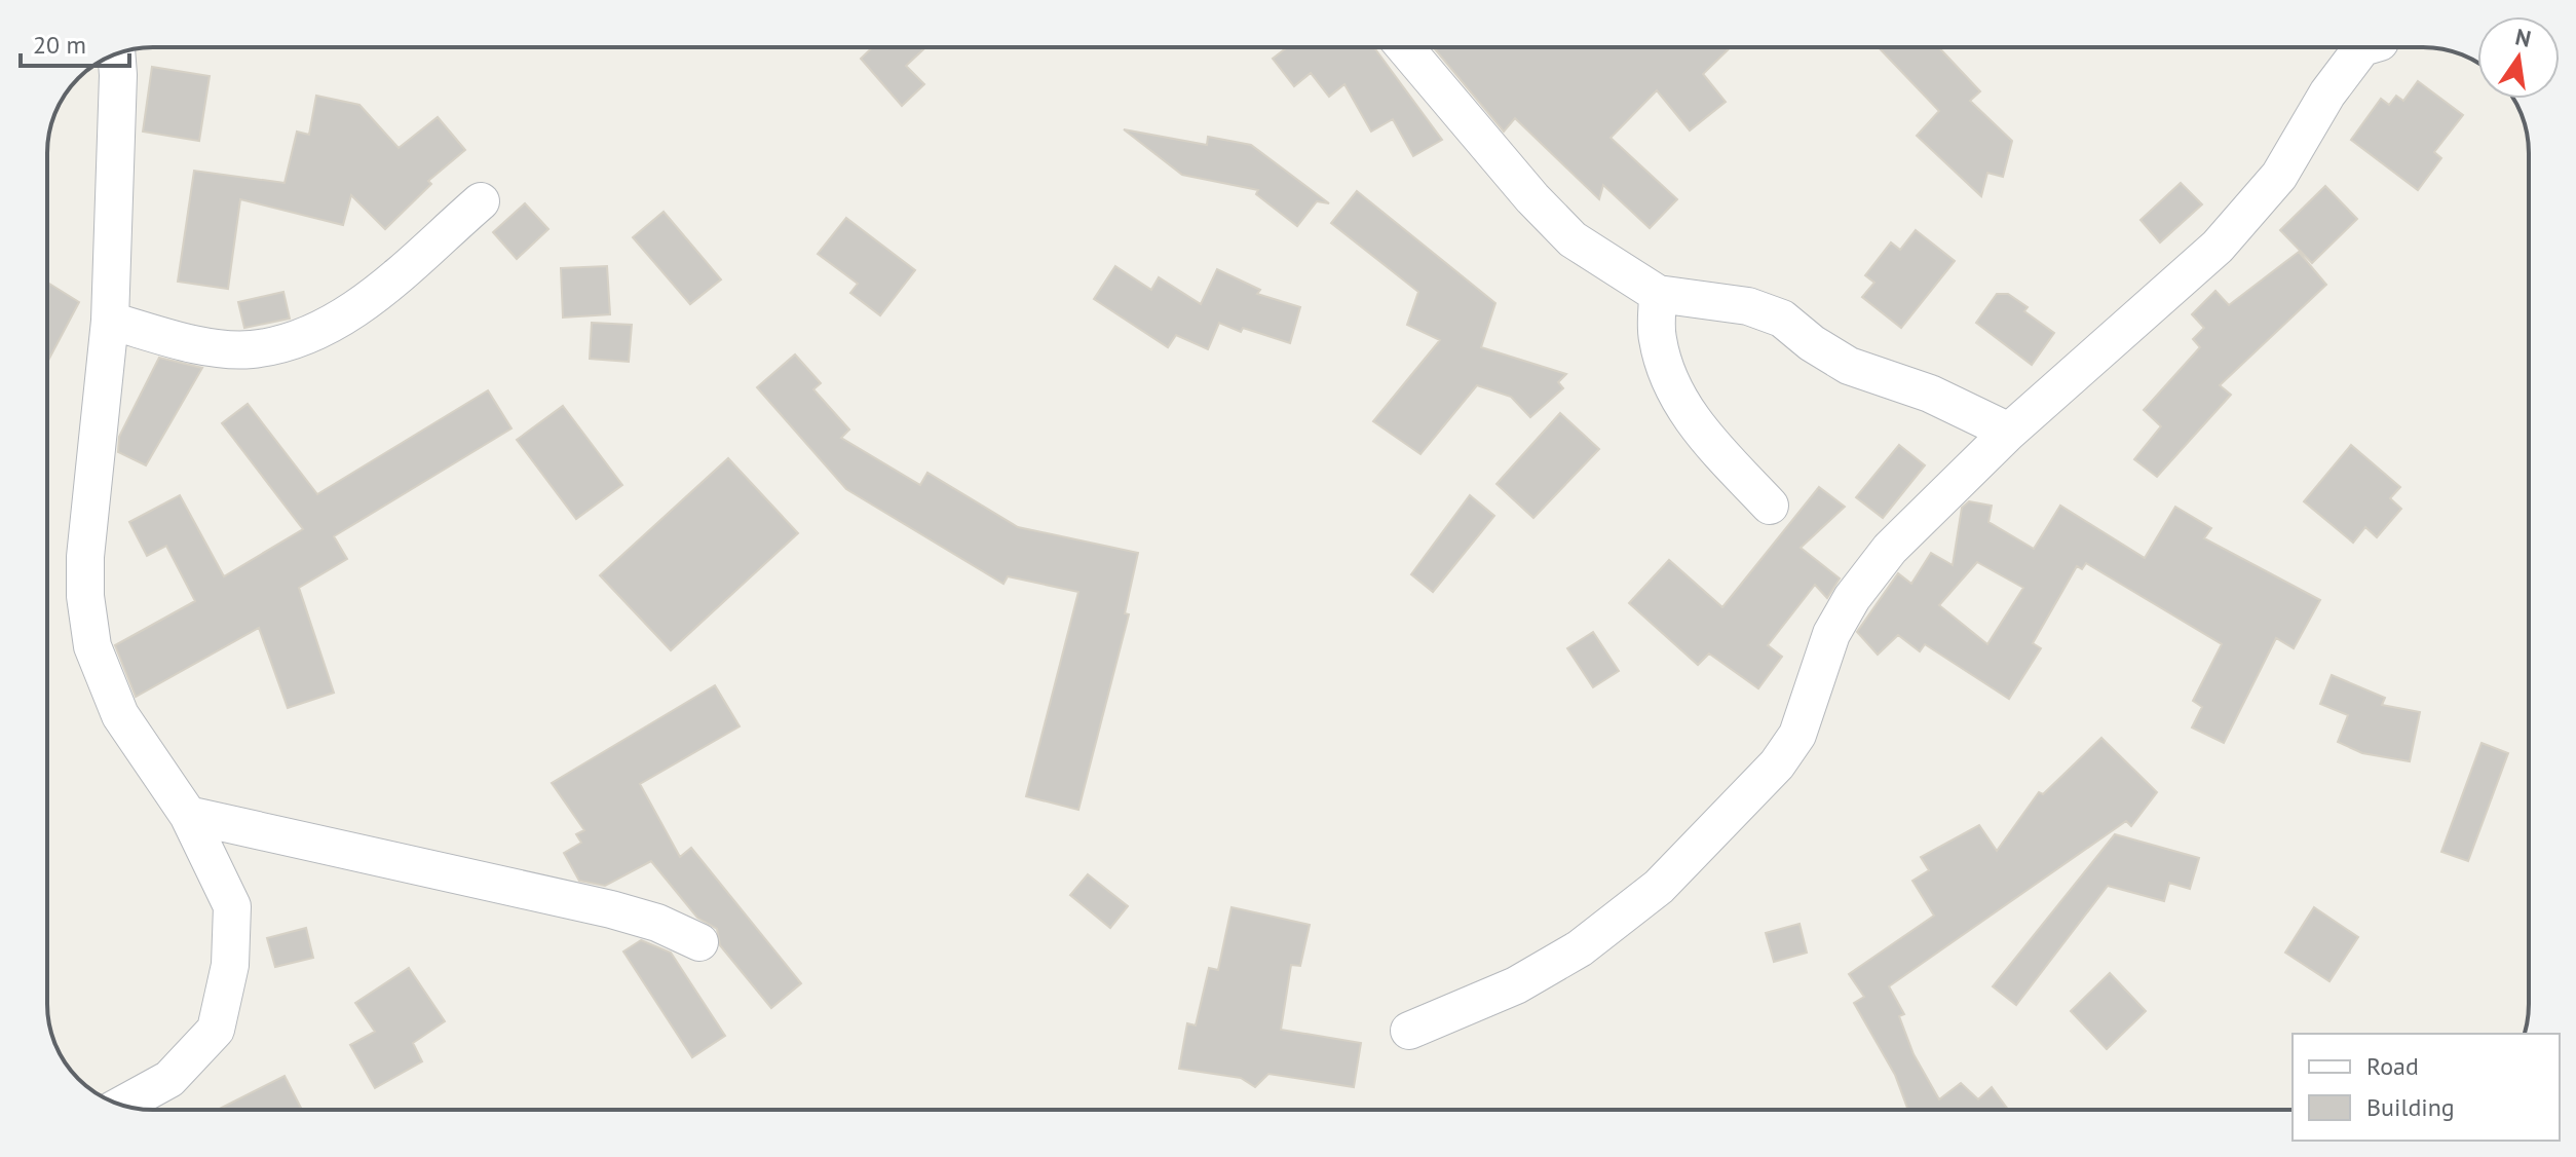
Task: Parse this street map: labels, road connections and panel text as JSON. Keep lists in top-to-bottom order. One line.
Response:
{"legend":["Road","Building"],"scale_bar":"20 m","north":"top"}
